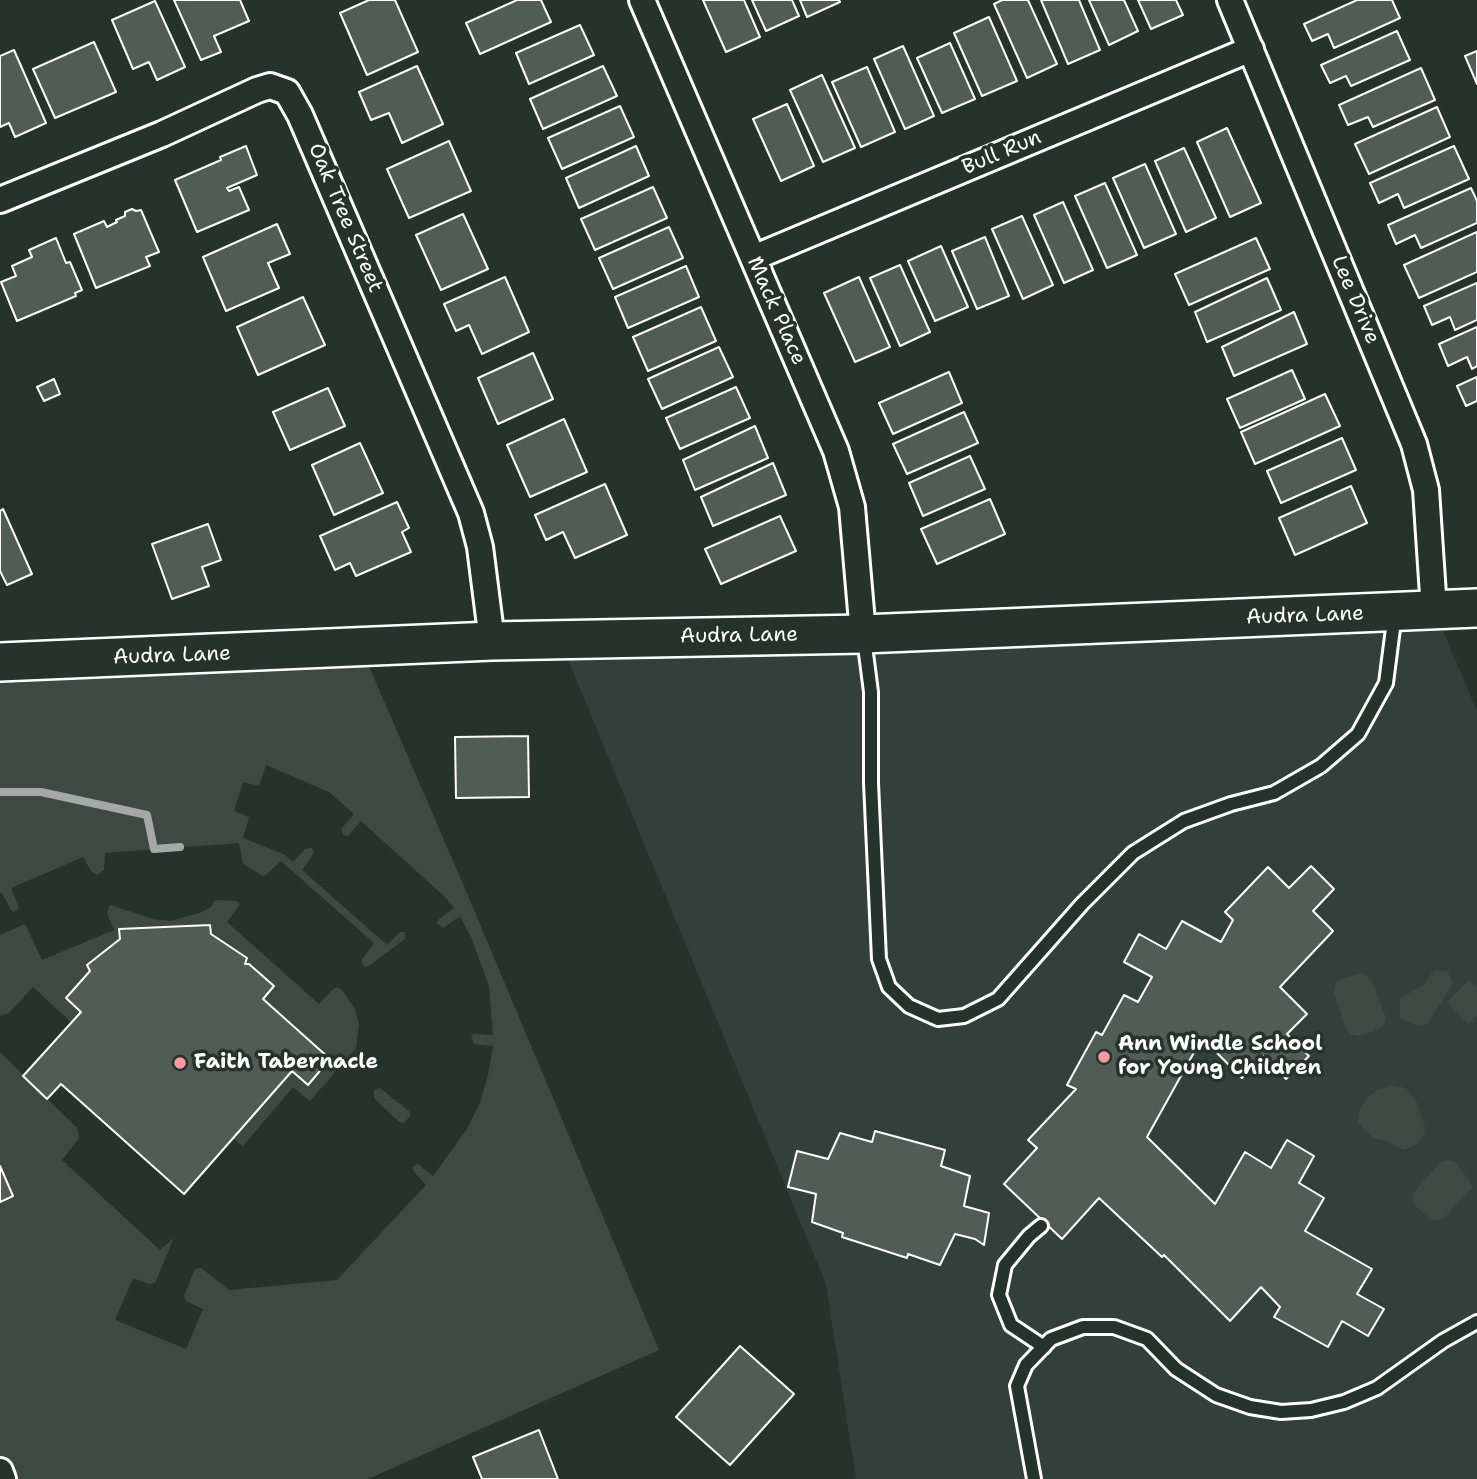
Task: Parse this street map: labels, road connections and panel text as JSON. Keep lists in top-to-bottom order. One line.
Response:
{"streets":{"street":["Bull Run","Oak Tree Street","Lee Drive","Mack Place","Audra Lane"]},"crossings":[["Bull Run","Lee Drive"],["Bull Run","Mack Place"],["Oak Tree Street","Audra Lane"],["Lee Drive","Audra Lane"],["Mack Place","Audra Lane"]],"places":["Ann Windle School for Young Children","Faith Tabernacle"]}
